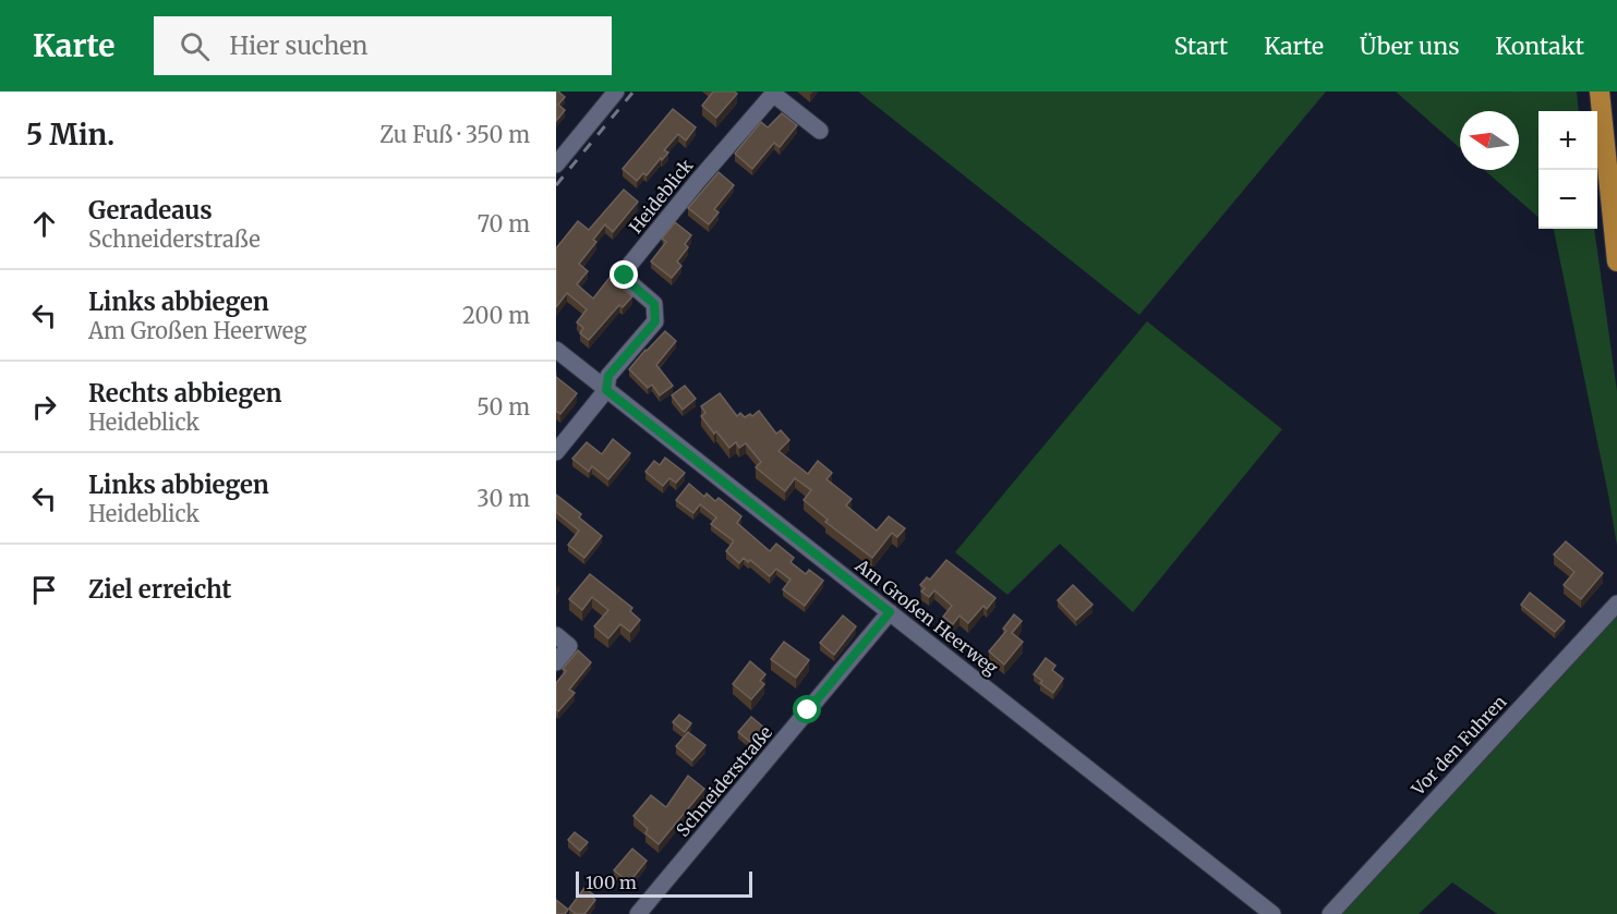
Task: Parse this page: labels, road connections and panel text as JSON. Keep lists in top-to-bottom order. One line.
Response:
{"streets":{"street":["Heideblick","Am Großen Heerweg","Vor den Fuhren","Schneiderstraße"]},"crossings":[["Heideblick","Am Großen Heerweg"],["Am Großen Heerweg","Schneiderstraße"]],"scale_bar":"100 m","north":"left","page":{"header":"Karte","search":"Hier suchen","nav":["Start","Karte","Über uns","Kontakt"],"heading":["5 Min.","Zu Fuß · 350 m"],"map_buttons":["+","−"],"list":[["Geradeaus","Schneiderstraße","70 m"],["Links abbiegen","Am Großen Heerweg","200 m"],["Rechts abbiegen","Heideblick","50 m"],["Links abbiegen","Heideblick","30 m"],"Ziel erreicht"],"scale":"100 m"}}
